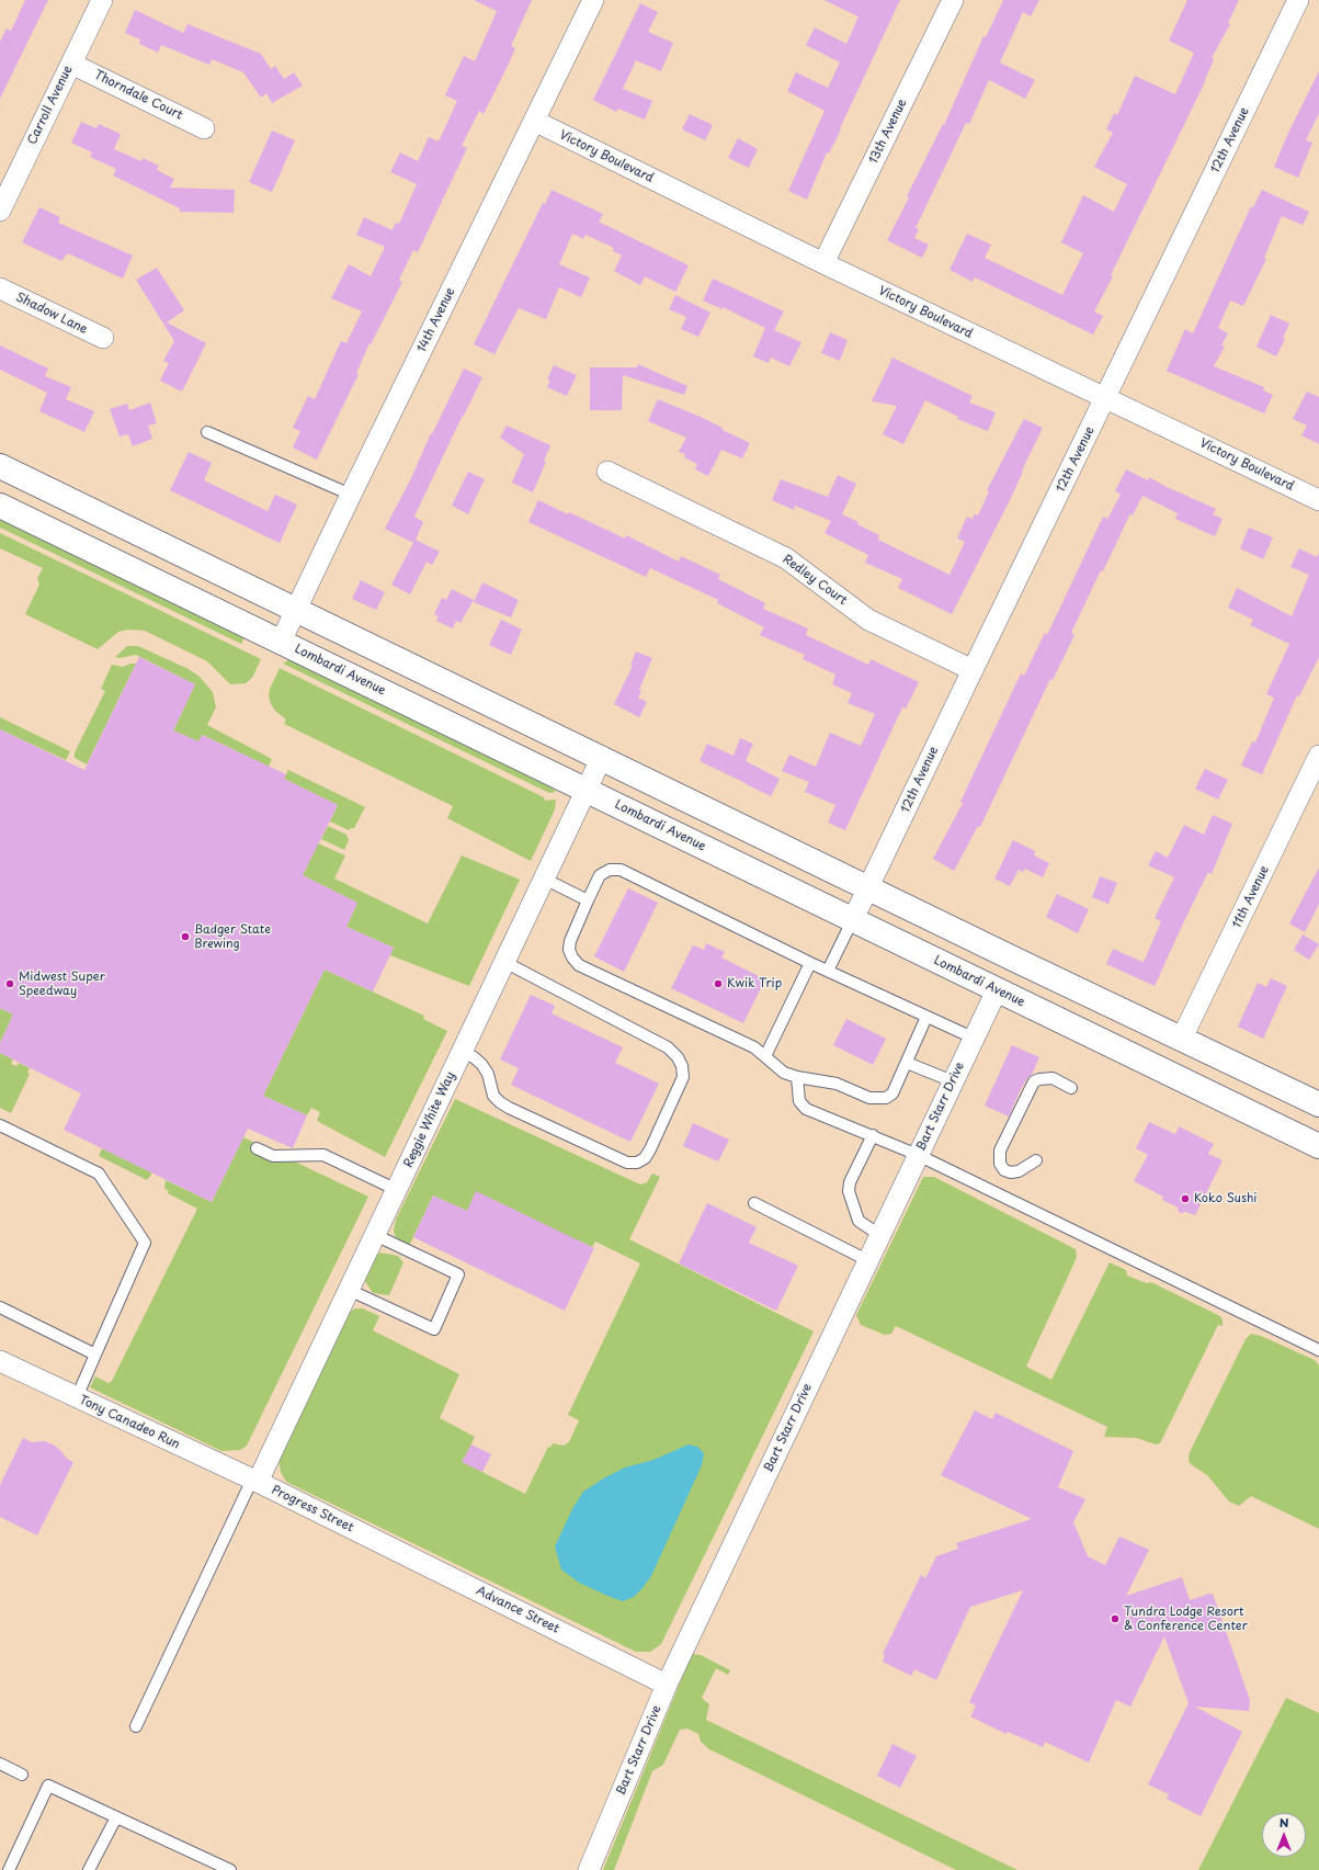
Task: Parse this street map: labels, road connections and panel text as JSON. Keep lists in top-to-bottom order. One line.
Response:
{"streets":{"main road":["Lombardi Avenue"],"street":["Thorndale Court","Carroll Avenue","13th Avenue","12th Avenue","Victory Boulevard","Shadow Lane","14th Avenue","Redley Court","11th Avenue","Bart Starr Drive","Reggie White Way","Tony Canadeo Run","Progress Street","Advance Street"]},"crossings":[["Thorndale Court","Carroll Avenue"],["13th Avenue","Victory Boulevard"],["12th Avenue","Victory Boulevard"],["12th Avenue","Redley Court"],["12th Avenue","Lombardi Avenue"],["Victory Boulevard","14th Avenue"],["14th Avenue","Lombardi Avenue"],["Lombardi Avenue","Bart Starr Drive"],["Lombardi Avenue","Reggie White Way"],["Bart Starr Drive","Advance Street"],["Reggie White Way","Tony Canadeo Run"],["Reggie White Way","Progress Street"],["Tony Canadeo Run","Progress Street"],["Progress Street","Advance Street"]],"places":["Badger State Brewing","Midwest Super Speedway","Kwik Trip","Koko Sushi","Tundra Lodge Resort & Conference Center"],"north":"top"}
